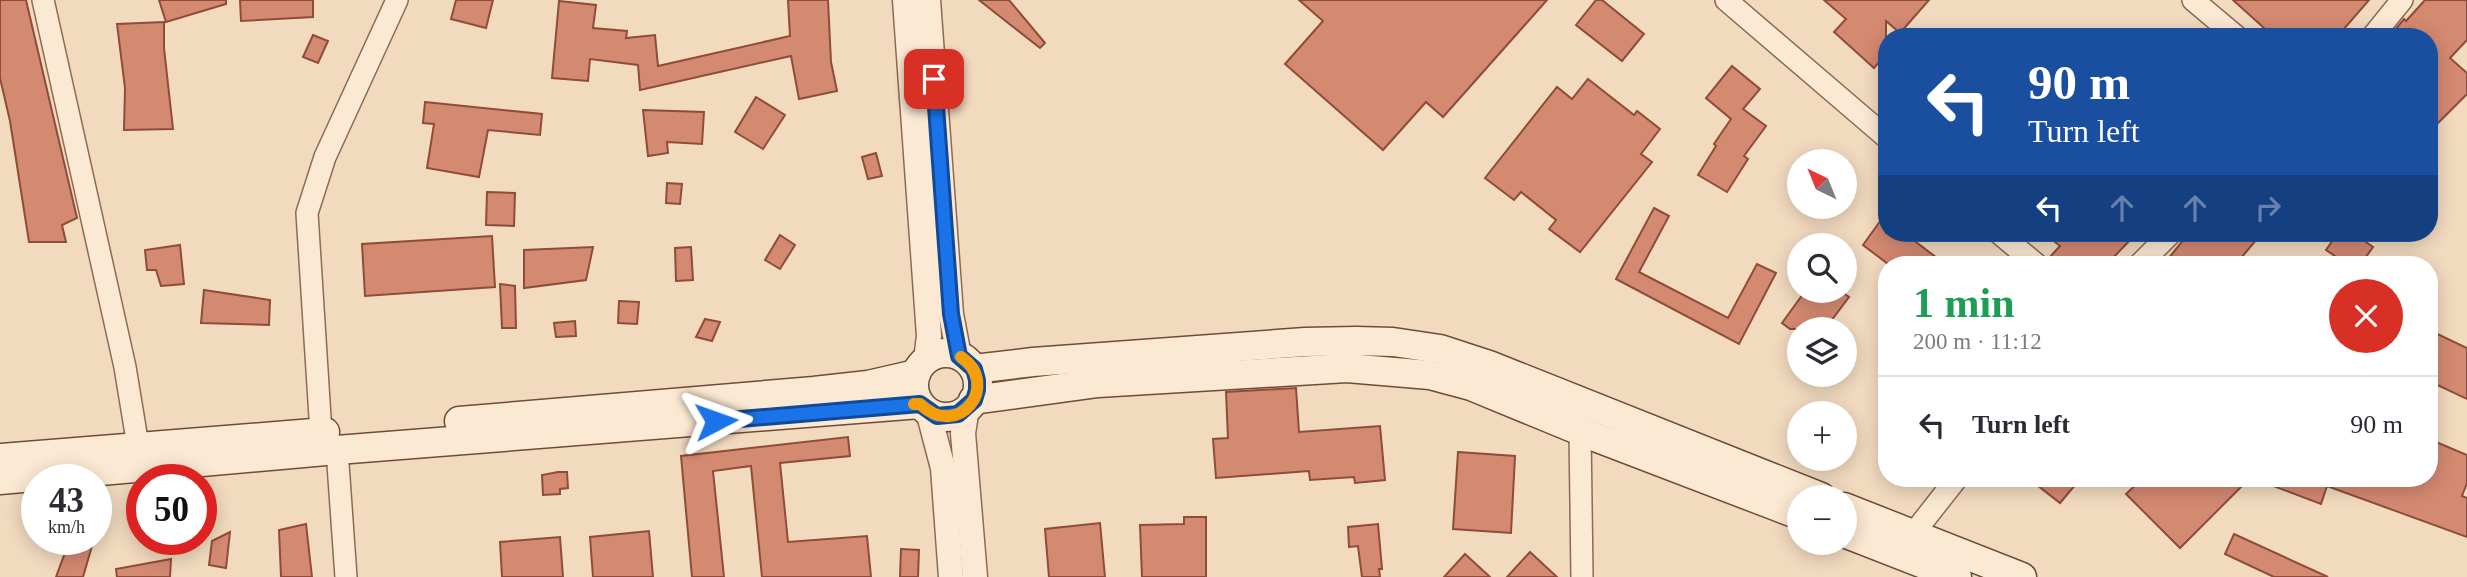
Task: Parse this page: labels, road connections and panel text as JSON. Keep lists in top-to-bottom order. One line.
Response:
{"north":"top left","page":{"turn":["90 m","Turn left"],"map_buttons":["+","−"],"heading":["1 min","200 m · 11:12"],"list":[{"name":"Turn left","value":"90 m"}],"speed":"43 km/h","limit":"50"}}
